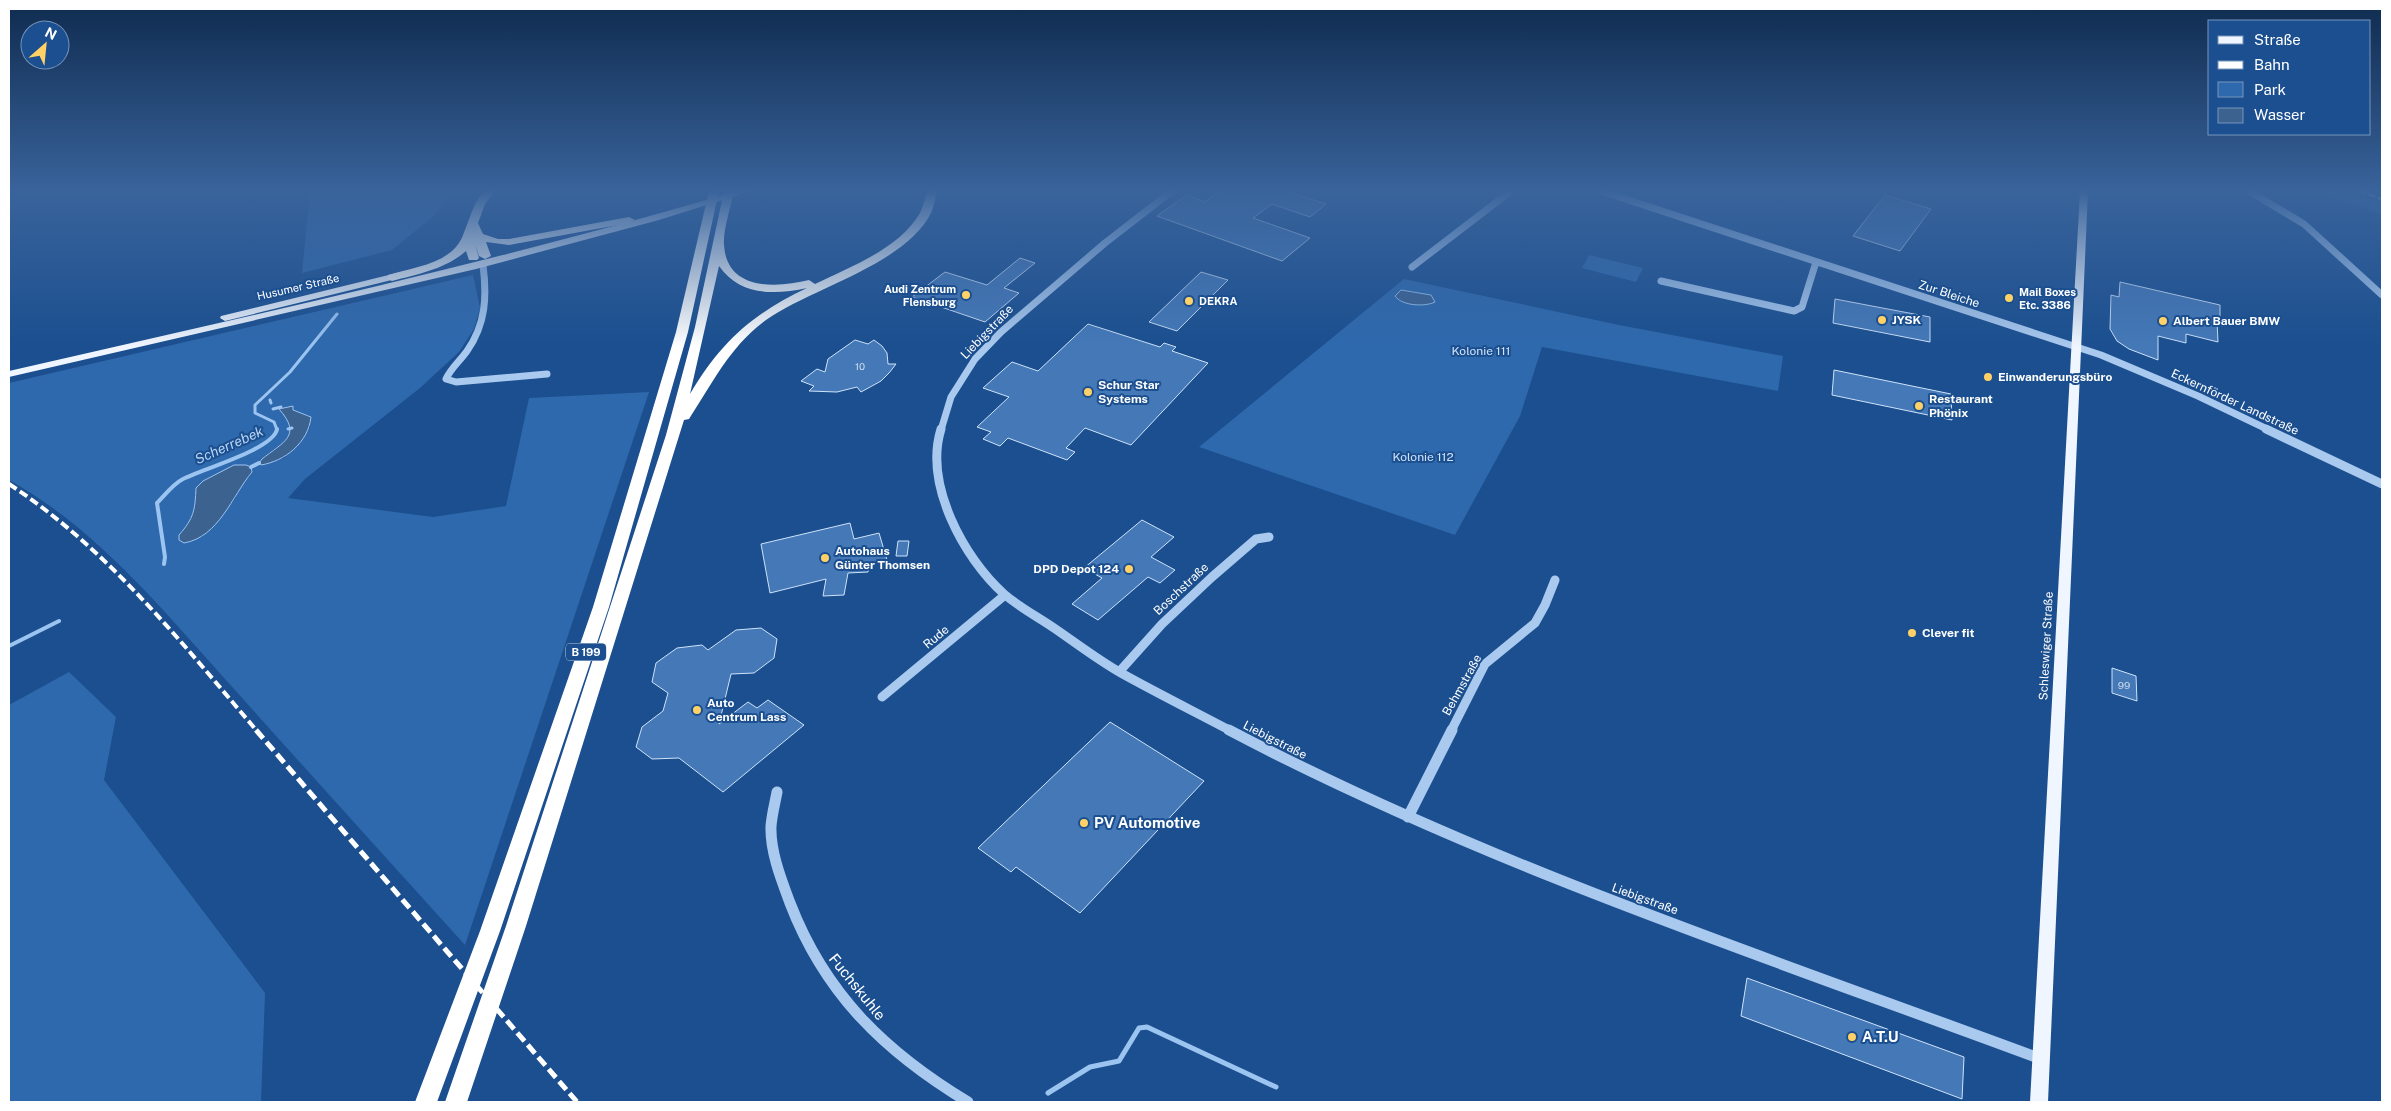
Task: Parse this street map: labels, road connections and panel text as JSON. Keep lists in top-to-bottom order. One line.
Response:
{"streets":{"highway":["B 199"],"main road":["Husumer Straße","Schleswiger Straße"],"street":["Zur Bleiche","Liebigstraße","Eckernförder Landstraße","Boschstraße","Rude","Behmstraße","Fuchskuhle"]},"crossings":[["Zur Bleiche","Eckernförder Landstraße"],["Zur Bleiche","Schleswiger Straße"],["Liebigstraße","Boschstraße"],["Liebigstraße","Rude"],["Liebigstraße","Schleswiger Straße"],["Liebigstraße","Behmstraße"],["Eckernförder Landstraße","Schleswiger Straße"]],"water":["Scherrebek"],"parks":["Kolonie 111","Kolonie 112"],"places":["Audi Zentrum Flensburg","Mail Boxes Etc. 3386","DEKRA","JYSK","Albert Bauer BMW","Einwanderungsbüro","Schur Star Systems","Restaurant Phönix","Autohaus Günter Thomsen","DPD Depot 124","Clever fit","Auto Centrum Lass","PV Automotive","A.T.U"],"house_numbers":["10","99"],"legend":["Straße","Bahn","Park","Wasser"],"north":"top right"}
